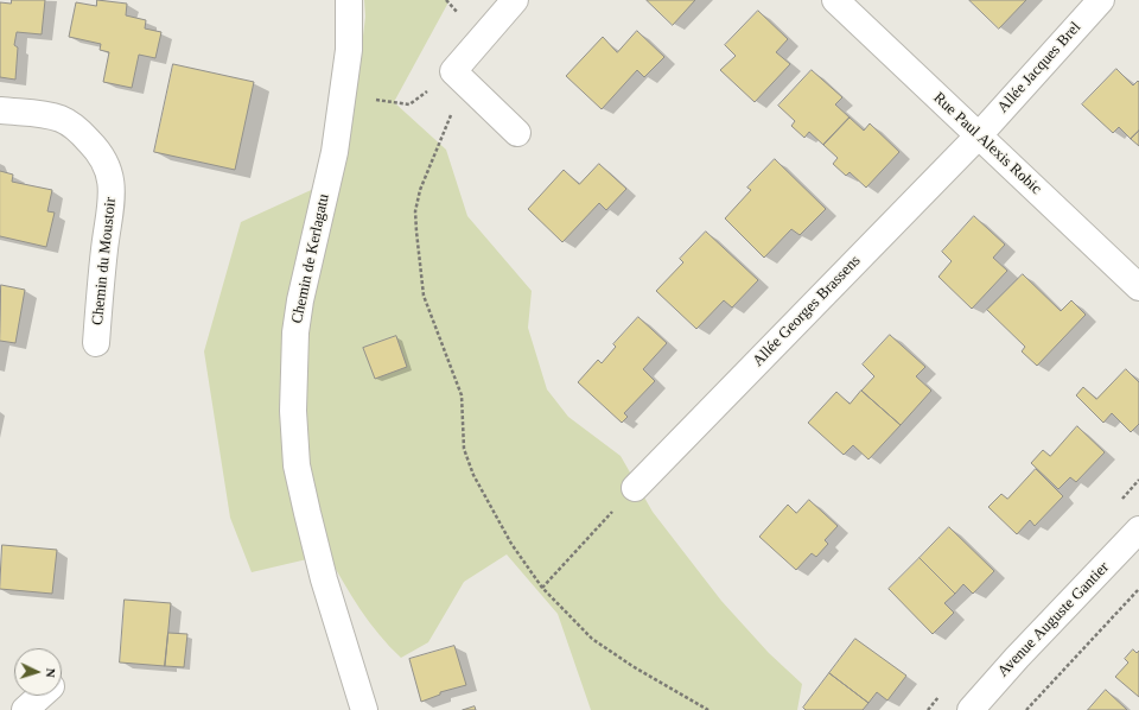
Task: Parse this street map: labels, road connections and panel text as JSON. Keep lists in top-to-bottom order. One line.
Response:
{"streets":{"street":["Allée Jacques Brel","Rue Paul Alexis Robic","Chemin de Kerlagatu","Chemin du Moustoir","Allée Georges Brassens","Avenue Auguste Gantier"]},"crossings":[["Allée Jacques Brel","Rue Paul Alexis Robic"],["Allée Jacques Brel","Allée Georges Brassens"],["Rue Paul Alexis Robic","Allée Georges Brassens"]],"north":"right"}
